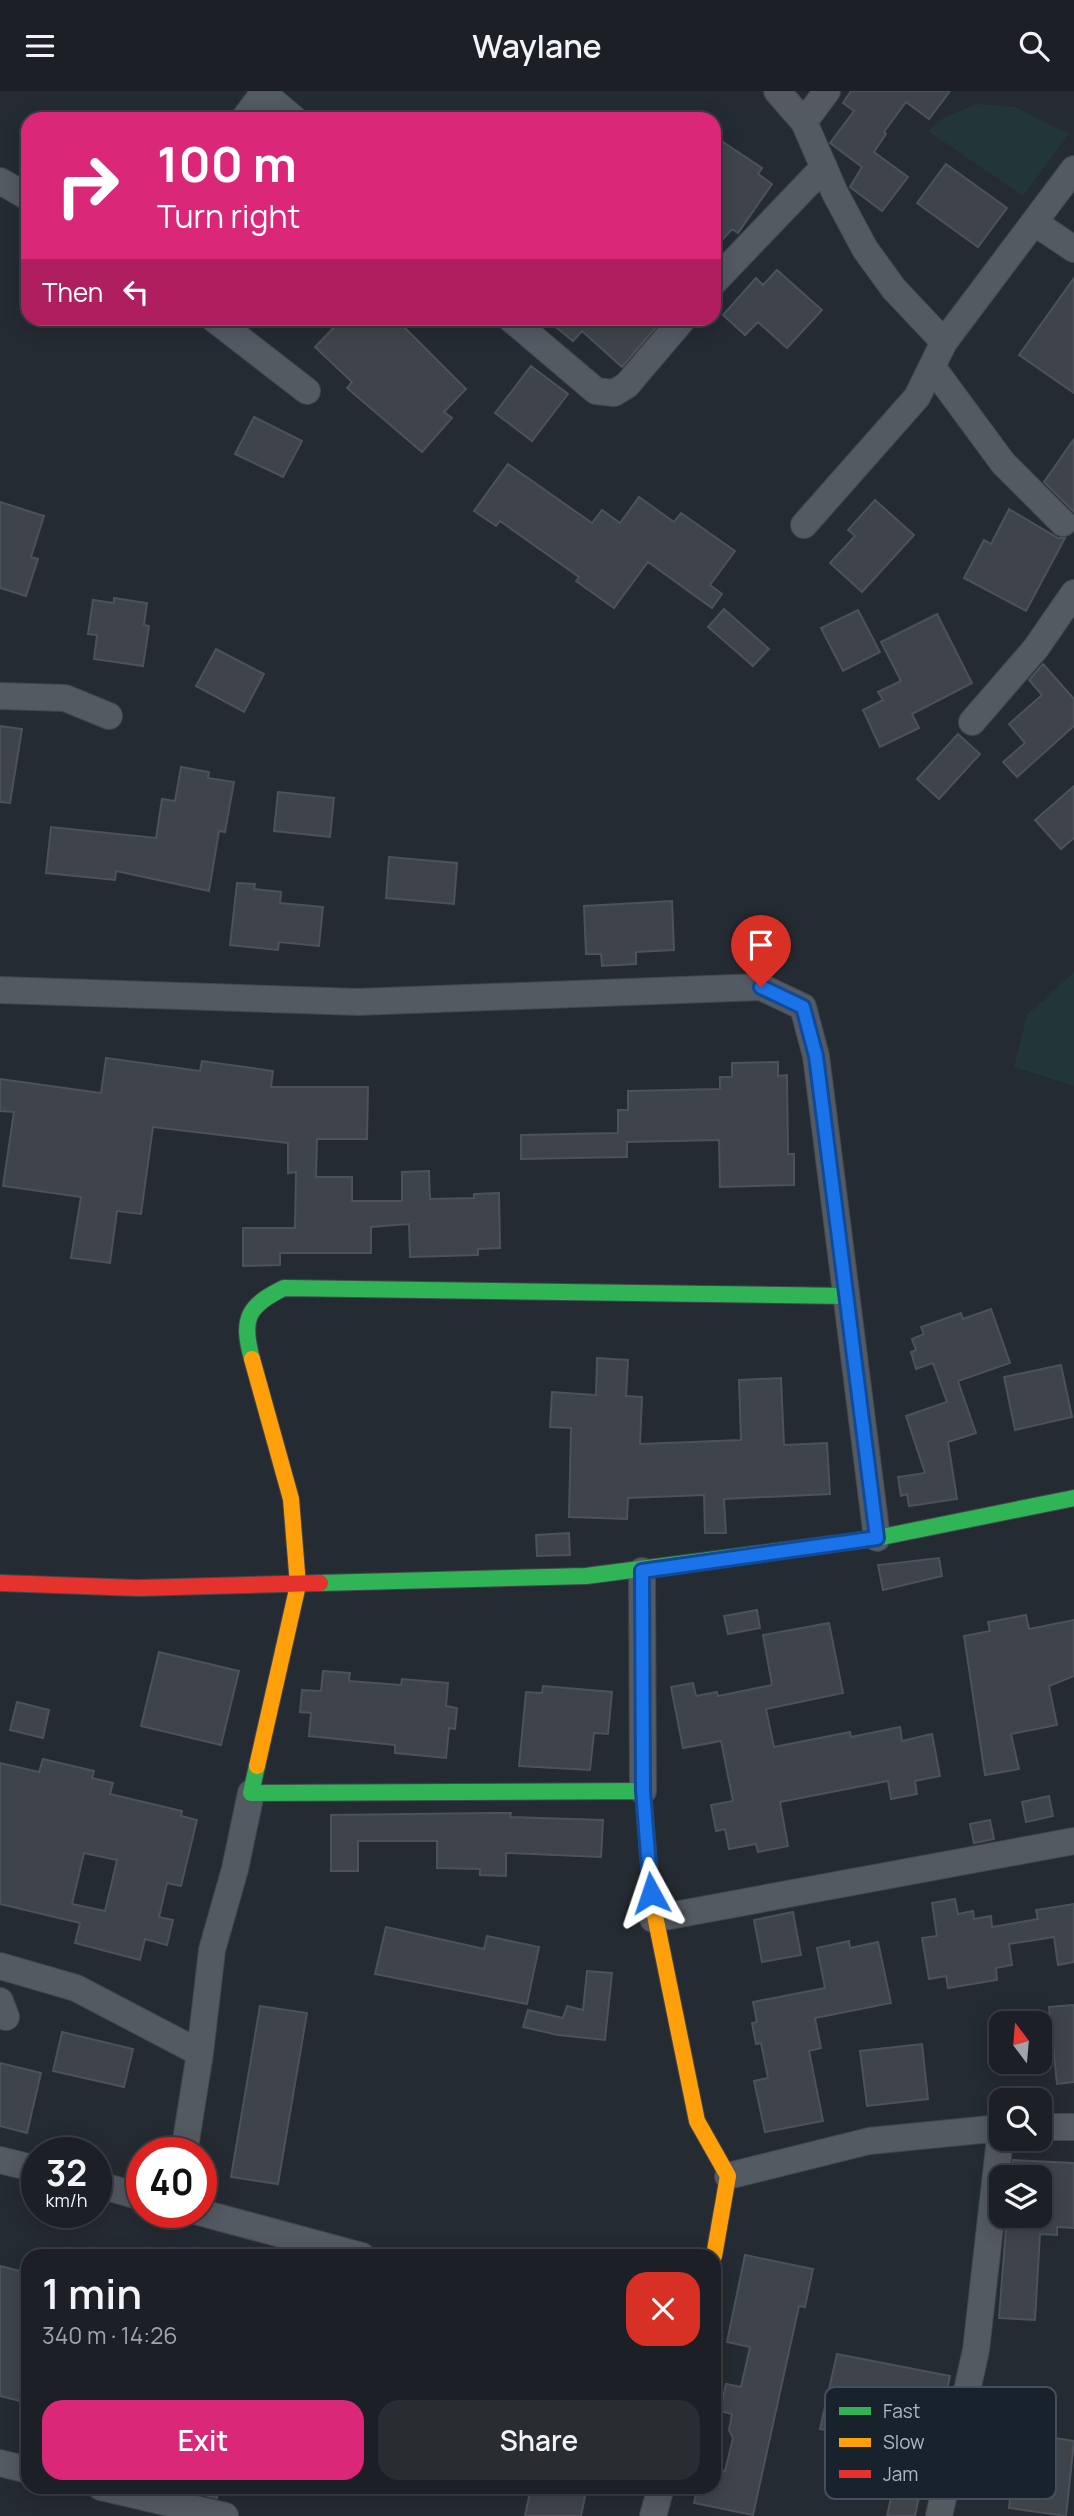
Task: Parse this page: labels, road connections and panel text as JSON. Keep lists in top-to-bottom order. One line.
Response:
{"legend":["Fast","Slow","Jam"],"north":"top","page":{"header":"Waylane","turn":["100 m","Turn right"],"then":"Then","speed":"32 km/h","limit":"40","heading":["1 min","340 m · 14:26"],"buttons":["Exit","Share"]}}
